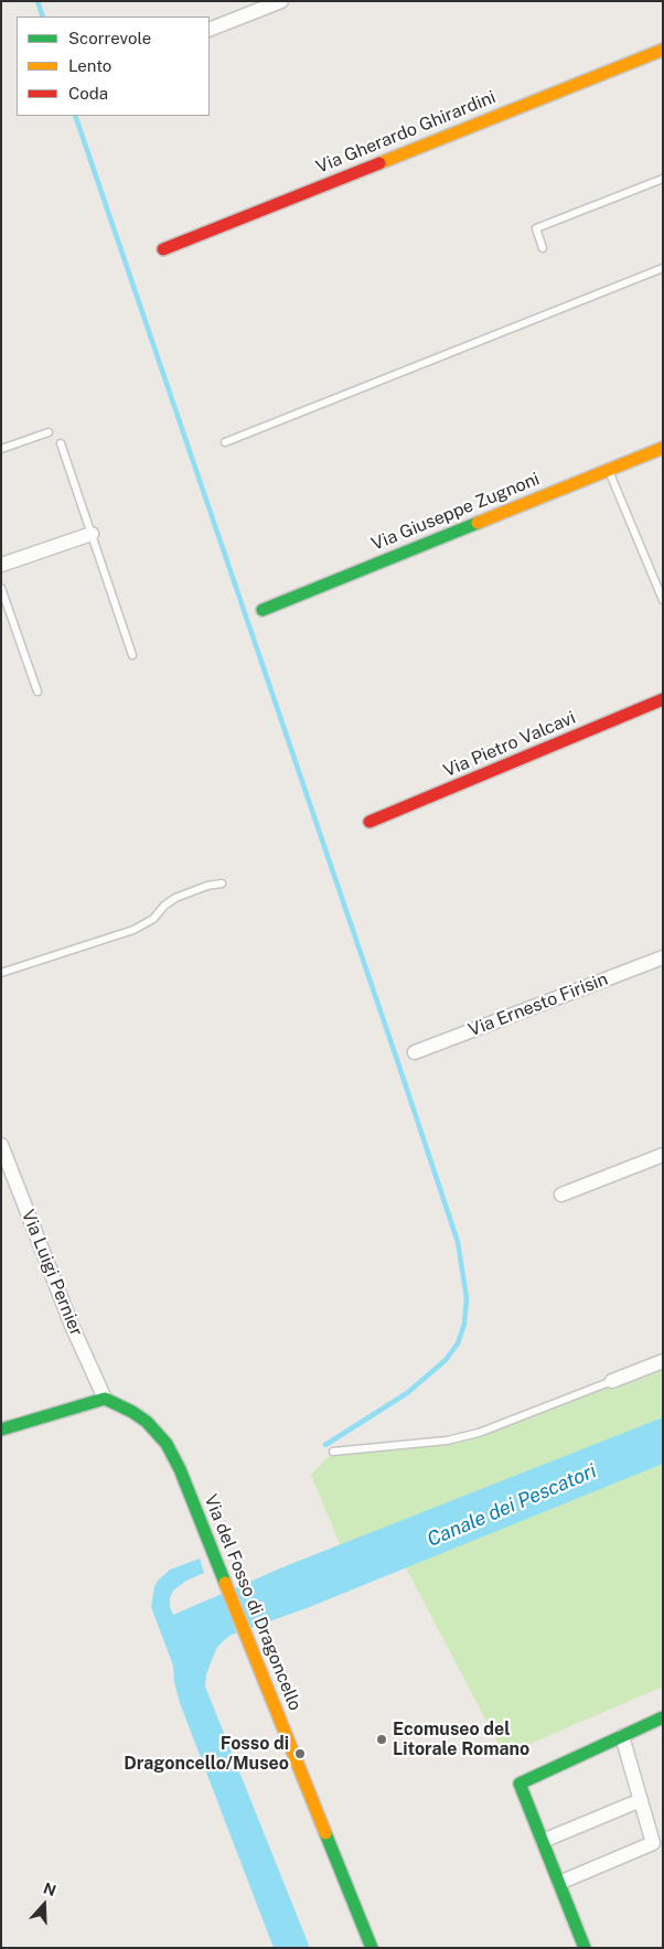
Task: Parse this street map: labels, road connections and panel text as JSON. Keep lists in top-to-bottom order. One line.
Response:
{"streets":{"street":["Via Gherardo Ghirardini","Via Giuseppe Zugnoni","Via Pietro Valcavi","Via Ernesto Firisin","Via Luigi Pernier","Via del Fosso di Dragoncello"]},"crossings":[["Via Luigi Pernier","Via del Fosso di Dragoncello"]],"water":["Canale dei Pescatori"],"places":["Ecomuseo del Litorale Romano","Fosso di Dragoncello/Museo"],"legend":["Scorrevole","Lento","Coda"],"north":"top"}
